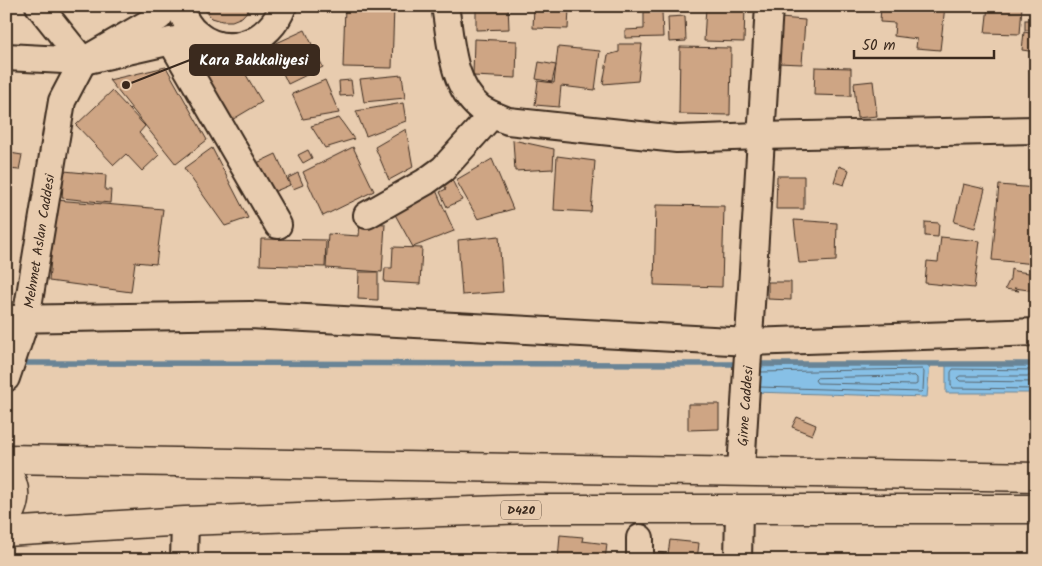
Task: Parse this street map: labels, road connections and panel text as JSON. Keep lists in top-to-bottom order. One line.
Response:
{"streets":{"main road":["D420"],"street":["Mehmet Aslan Caddesi","Girne Caddesi"]},"places":["Kara Bakkaliyesi"],"scale_bar":"50 m"}
